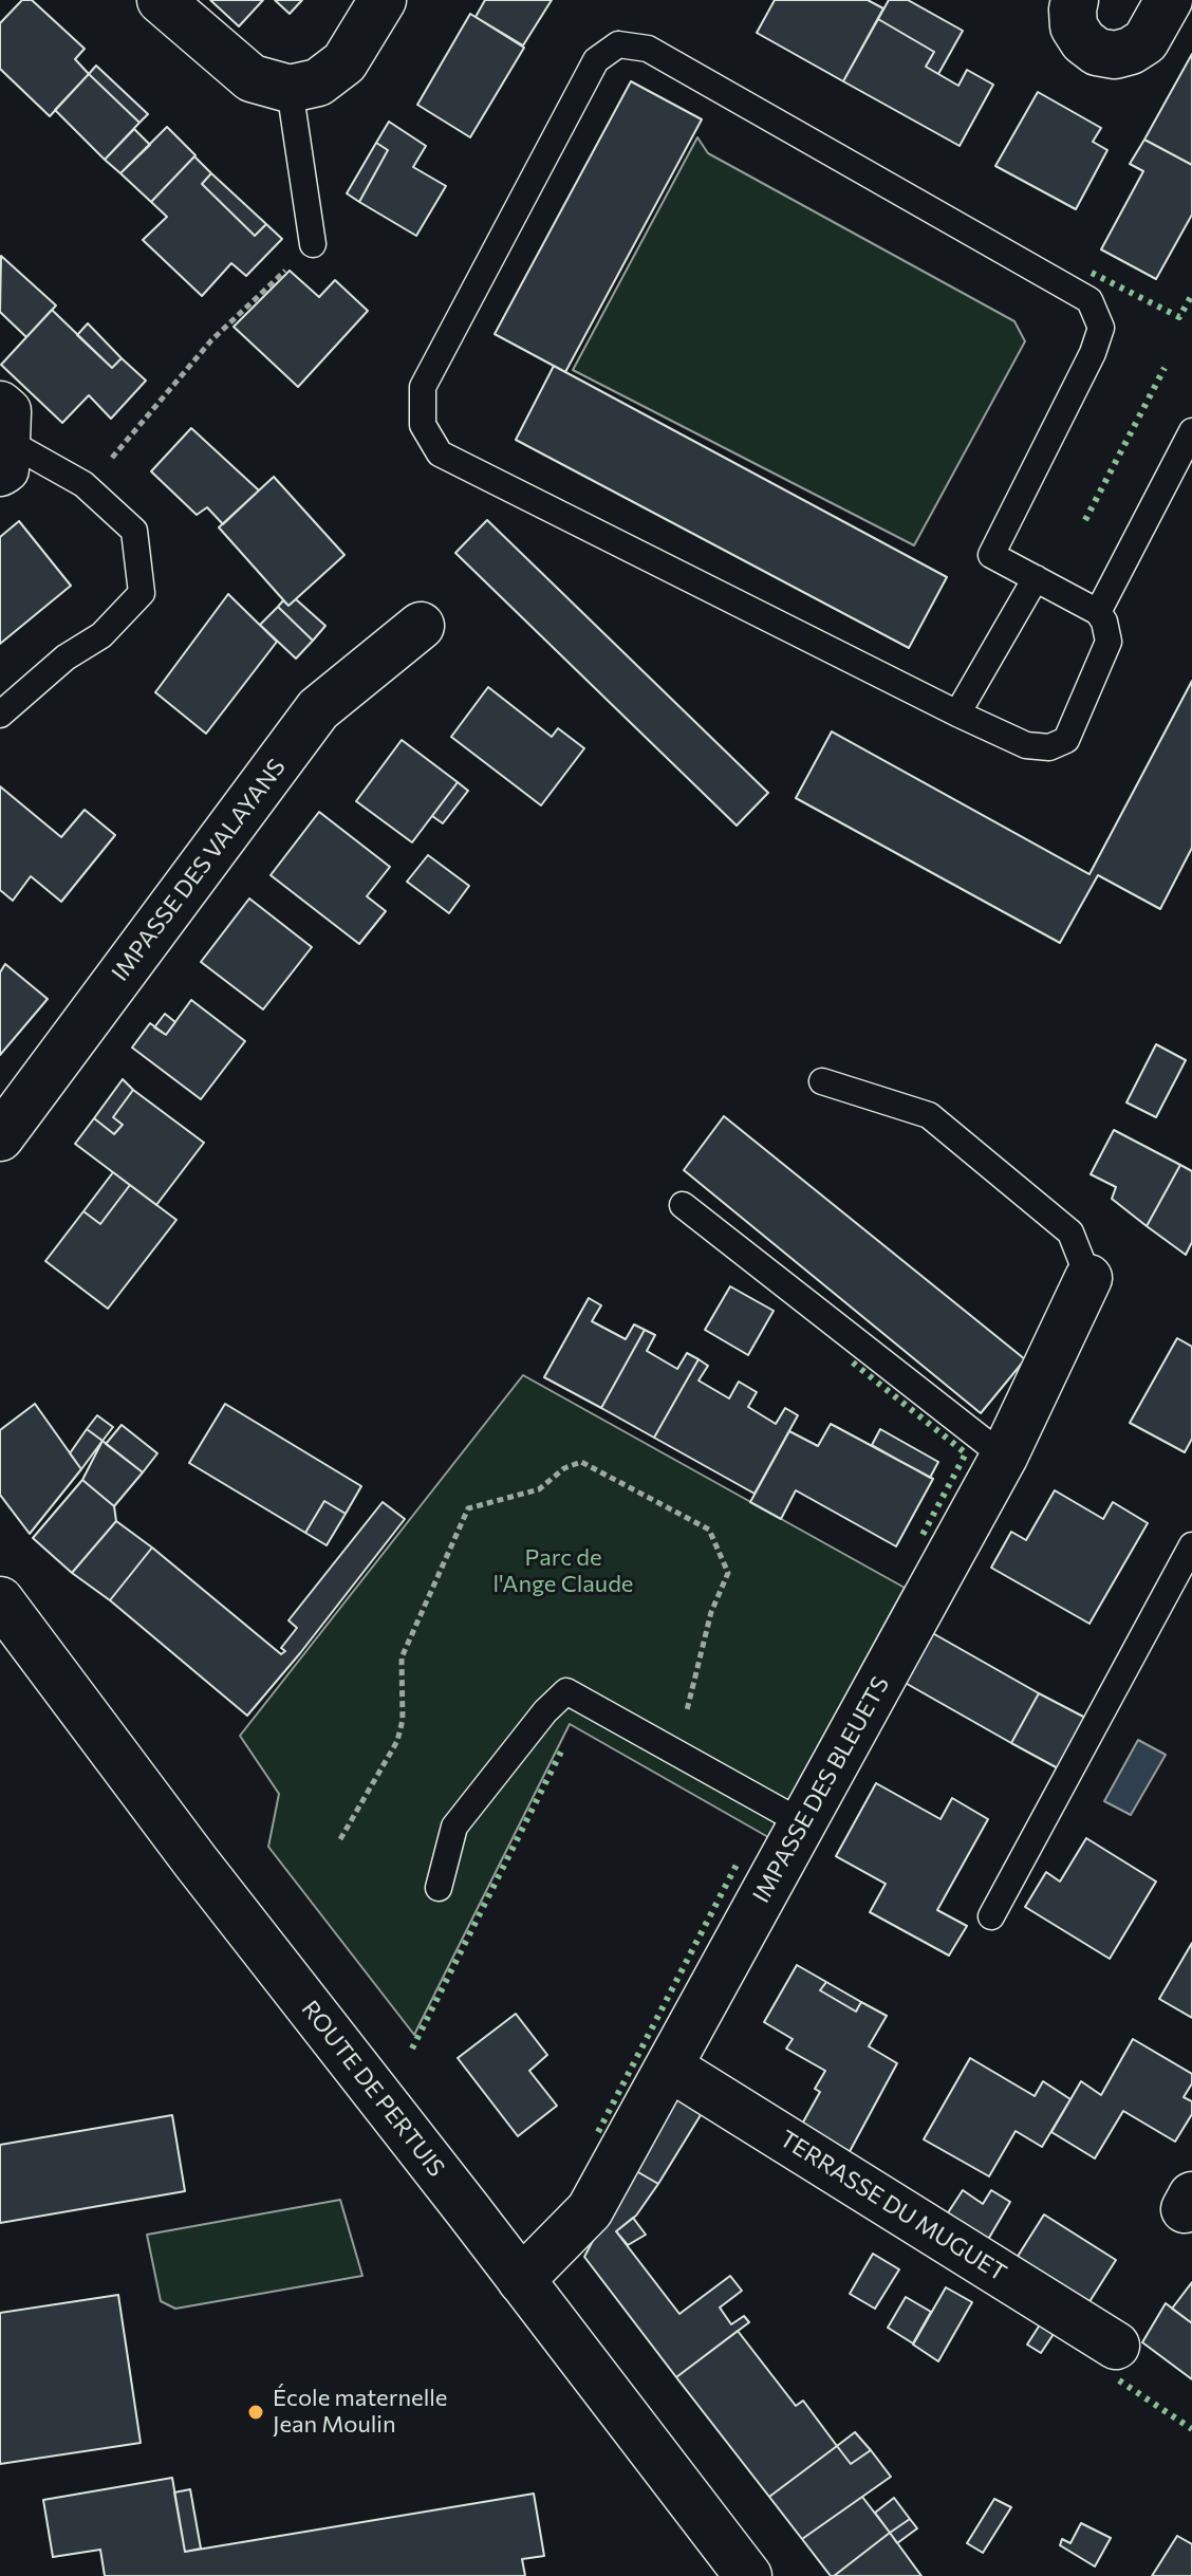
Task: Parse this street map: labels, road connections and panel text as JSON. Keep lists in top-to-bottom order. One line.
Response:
{"streets":{"street":["IMPASSE DES VALAYANS","IMPASSE DES BLEUETS","ROUTE DE PERTUIS","TERRASSE DU MUGUET"]},"crossings":[["IMPASSE DES BLEUETS","ROUTE DE PERTUIS"],["IMPASSE DES BLEUETS","TERRASSE DU MUGUET"]],"parks":["Parc de l'Ange Claude"],"places":["École maternelle Jean Moulin"]}
